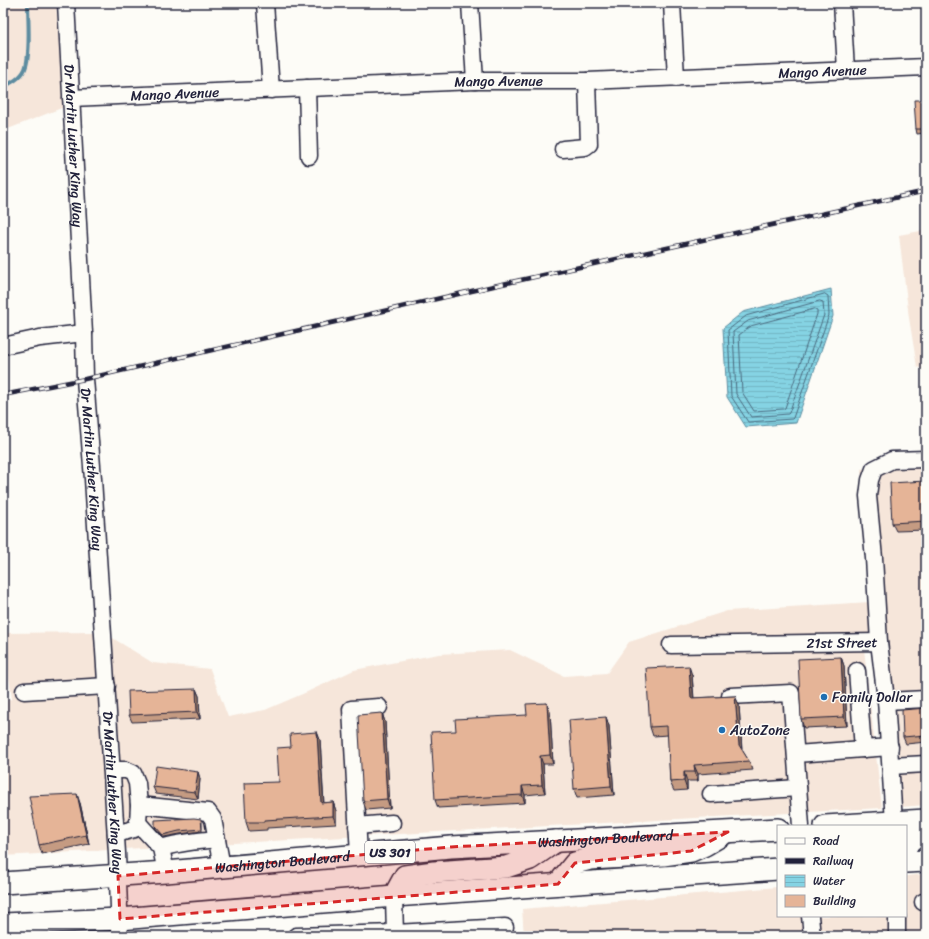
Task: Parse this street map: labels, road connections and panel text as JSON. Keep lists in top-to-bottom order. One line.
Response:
{"streets":{"main road":["Washington Boulevard","US 301"],"street":["Mango Avenue","Dr Martin Luther King Way","21st Street"]},"crossings":[["Mango Avenue","Dr Martin Luther King Way"],["Dr Martin Luther King Way","Washington Boulevard"]],"places":["Family Dollar","AutoZone"],"legend":["Road","Railway","Water","Building"]}
